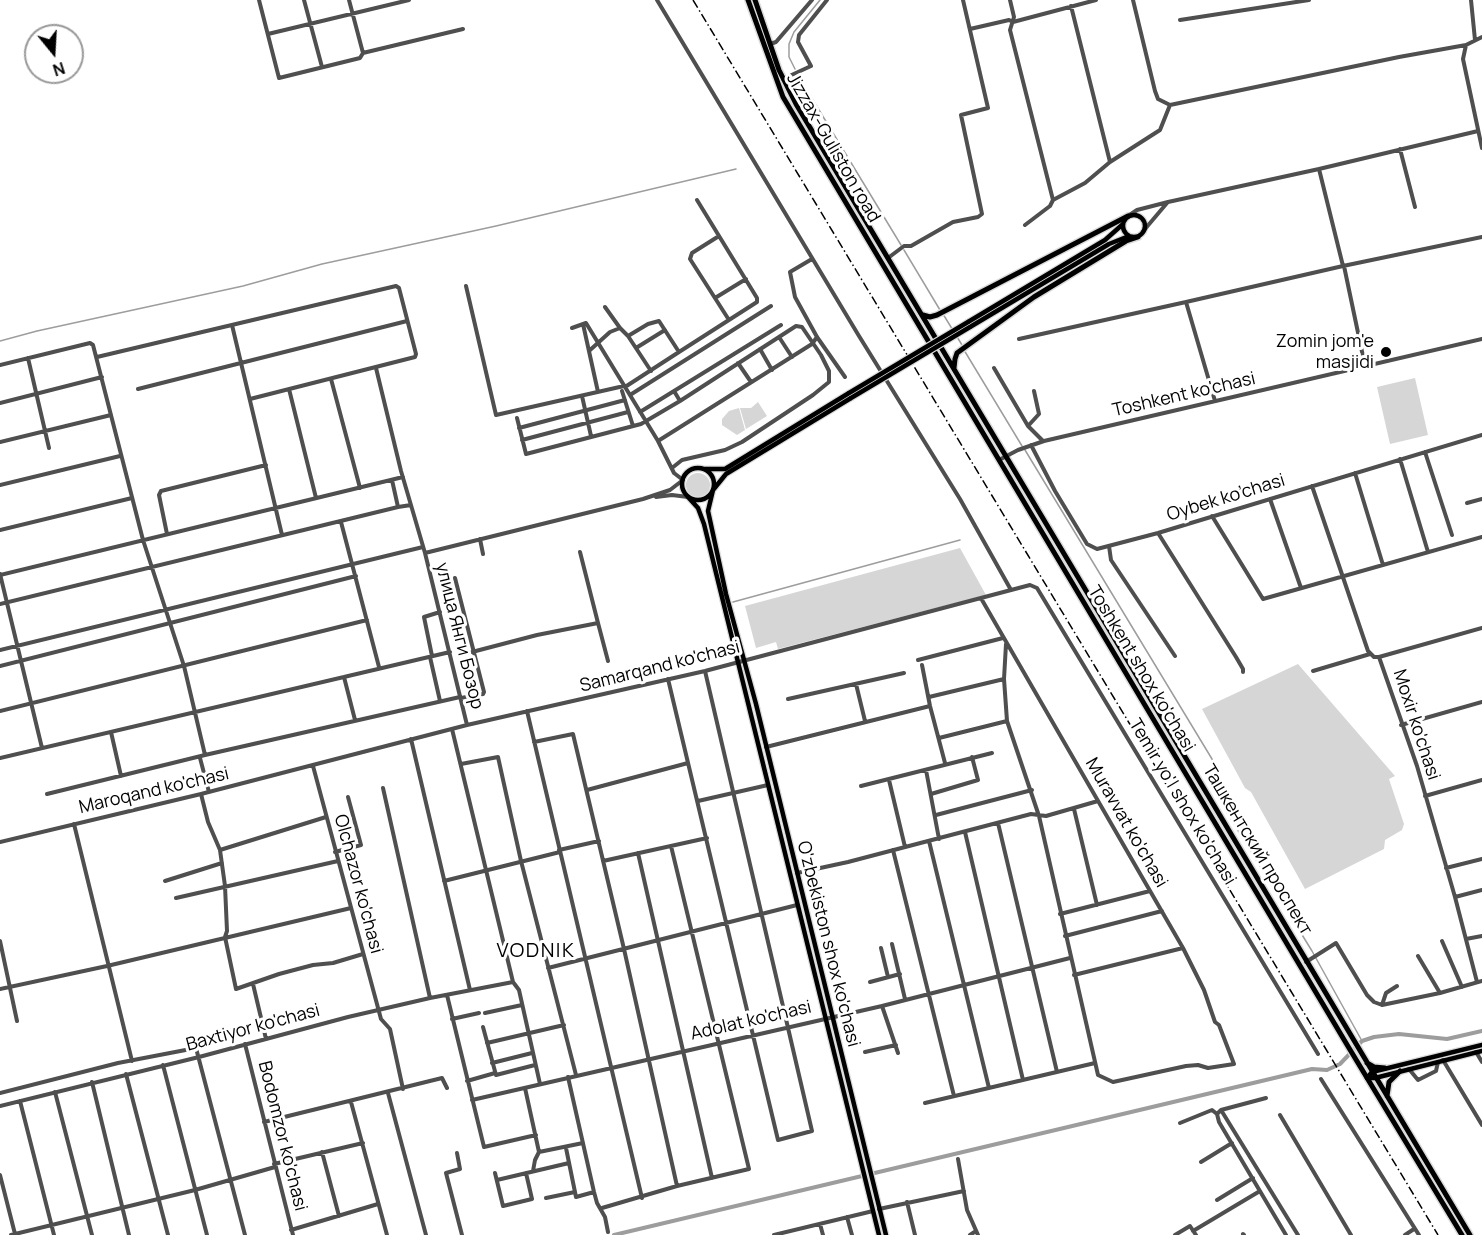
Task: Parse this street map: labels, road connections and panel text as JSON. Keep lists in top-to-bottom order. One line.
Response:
{"streets":{"highway":["Jizzax-Guliston road","Toshkent shox ko'chasi","Ташкентский проспект"],"main road":["O'zbekiston shox ko'chasi"],"street":["Toshkent ko'chasi","Oybek ko’chasi","улица Янги Бозор","Samarqand ko'chasi","Moxir ko'chasi","Maroqand ko'chasi","Temir yo'l shox ko'chasi","Muravvat ko'chasi","Olchazor ko'chasi","Adolat ko'chasi","Baxtiyor ko'chasi","Bodomzor ko'chasi"]},"crossings":[["Jizzax-Guliston road","Toshkent shox ko'chasi"],["Toshkent ko'chasi","Toshkent shox ko'chasi"],["Toshkent ko'chasi","Ташкентский проспект"],["Oybek ko’chasi","Moxir ko'chasi"],["улица Янги Бозор","Samarqand ko'chasi"],["Samarqand ko'chasi","Maroqand ko'chasi"],["Samarqand ko'chasi","Temir yo'l shox ko'chasi"],["Samarqand ko'chasi","Muravvat ko'chasi"],["Samarqand ko'chasi","Olchazor ko'chasi"],["Samarqand ko'chasi","O'zbekiston shox ko'chasi"],["Maroqand ko'chasi","Olchazor ko'chasi"],["Olchazor ko'chasi","Baxtiyor ko'chasi"],["O'zbekiston shox ko'chasi","Adolat ko'chasi"],["Baxtiyor ko'chasi","Bodomzor ko'chasi"]],"districts":["VODNIK"],"places":["Zomin jom'e masjidi"],"north":"bottom"}
